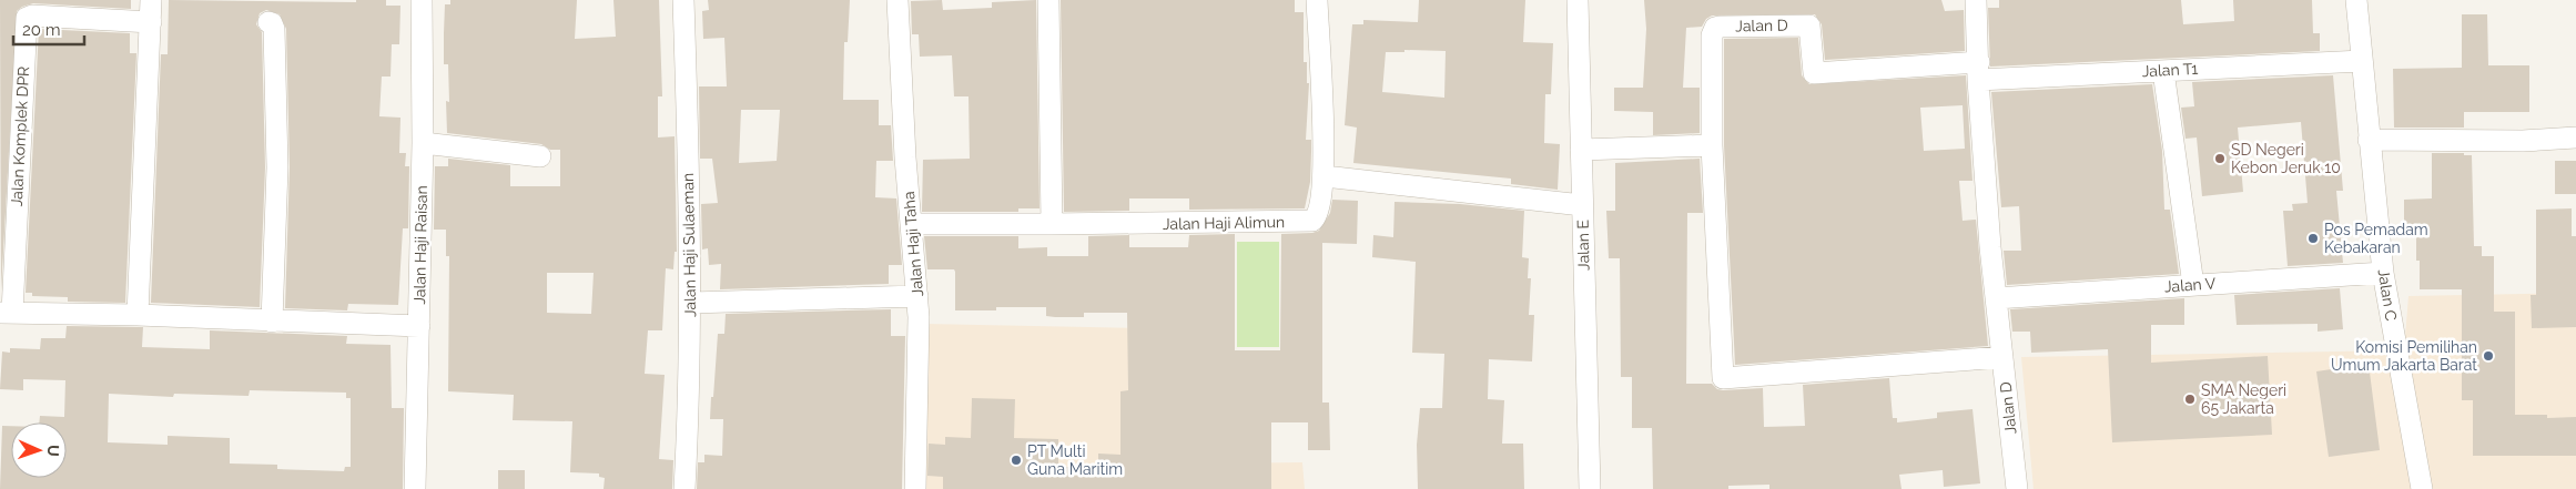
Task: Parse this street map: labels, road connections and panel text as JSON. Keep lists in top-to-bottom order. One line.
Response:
{"streets":{"street":["Jalan D","Jalan T1","Jalan Komplek DPR","Jalan Haji Alimun","Jalan Haji Taha","Jalan Haji Raisan","Jalan Haji Sulaeman","Jalan E","Jalan V","Jalan C"]},"crossings":[["Jalan D","Jalan T1"],["Jalan D","Jalan V"],["Jalan T1","Jalan C"],["Jalan Komplek DPR","Jalan Haji Raisan"],["Jalan Haji Alimun","Jalan Haji Taha"],["Jalan V","Jalan C"]],"places":["SD Negeri Kebon Jeruk 10","Pos Pemadam Kebakaran","Komisi Pemilihan Umum Jakarta Barat","SMA Negeri 65 Jakarta","PT Multi Guna Maritim"],"scale_bar":"20 m","north":"right"}
